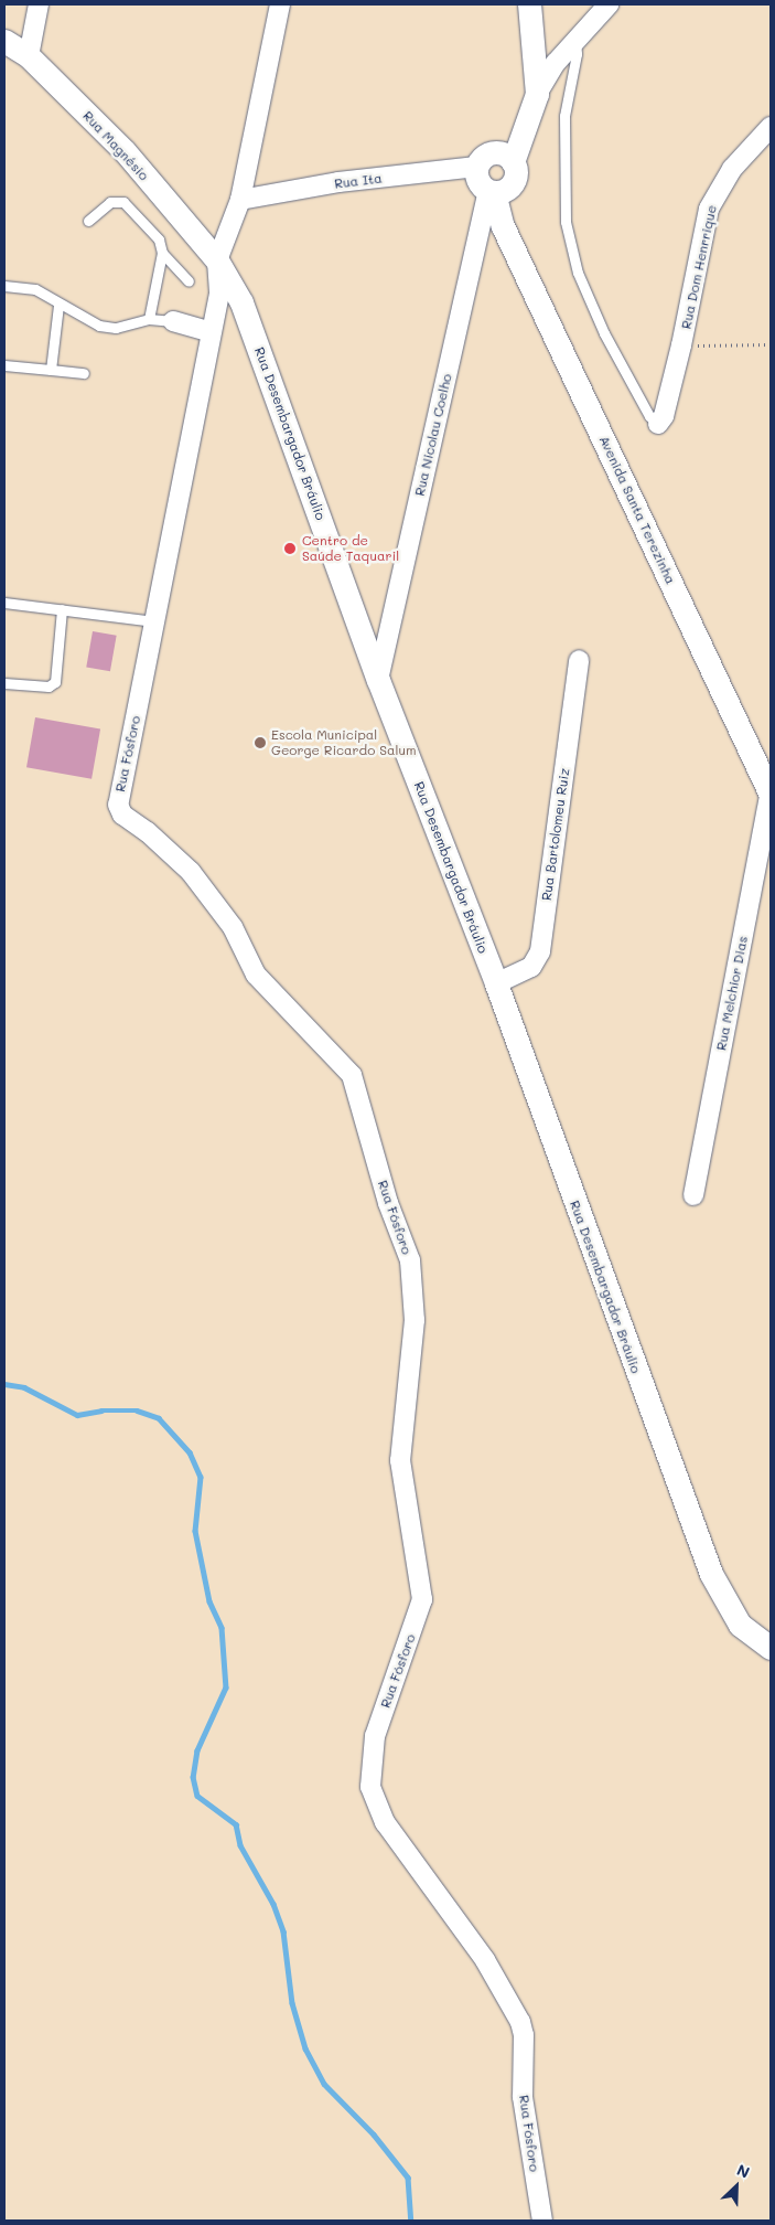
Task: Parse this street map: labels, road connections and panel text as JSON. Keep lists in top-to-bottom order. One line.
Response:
{"streets":{"street":["Rua Magnésio","Rua Ita","Rua Dom Henrrique","Rua Desembargador Bráulio","Rua Nicolau Coelho","Avenida Santa Terezinha","Rua Fósforo","Rua Bartolomeu Ruiz","Rua Melchior Dias"]},"crossings":[["Rua Magnésio","Rua Desembargador Bráulio"],["Rua Magnésio","Rua Fósforo"],["Rua Ita","Rua Nicolau Coelho"],["Rua Ita","Avenida Santa Terezinha"],["Rua Desembargador Bráulio","Rua Nicolau Coelho"],["Rua Desembargador Bráulio","Rua Fósforo"],["Rua Desembargador Bráulio","Rua Bartolomeu Ruiz"],["Rua Nicolau Coelho","Avenida Santa Terezinha"],["Avenida Santa Terezinha","Rua Melchior Dias"]],"places":["Centro de Saúde Taquaril","Escola Municipal George Ricardo Salum"],"north":"top right"}
